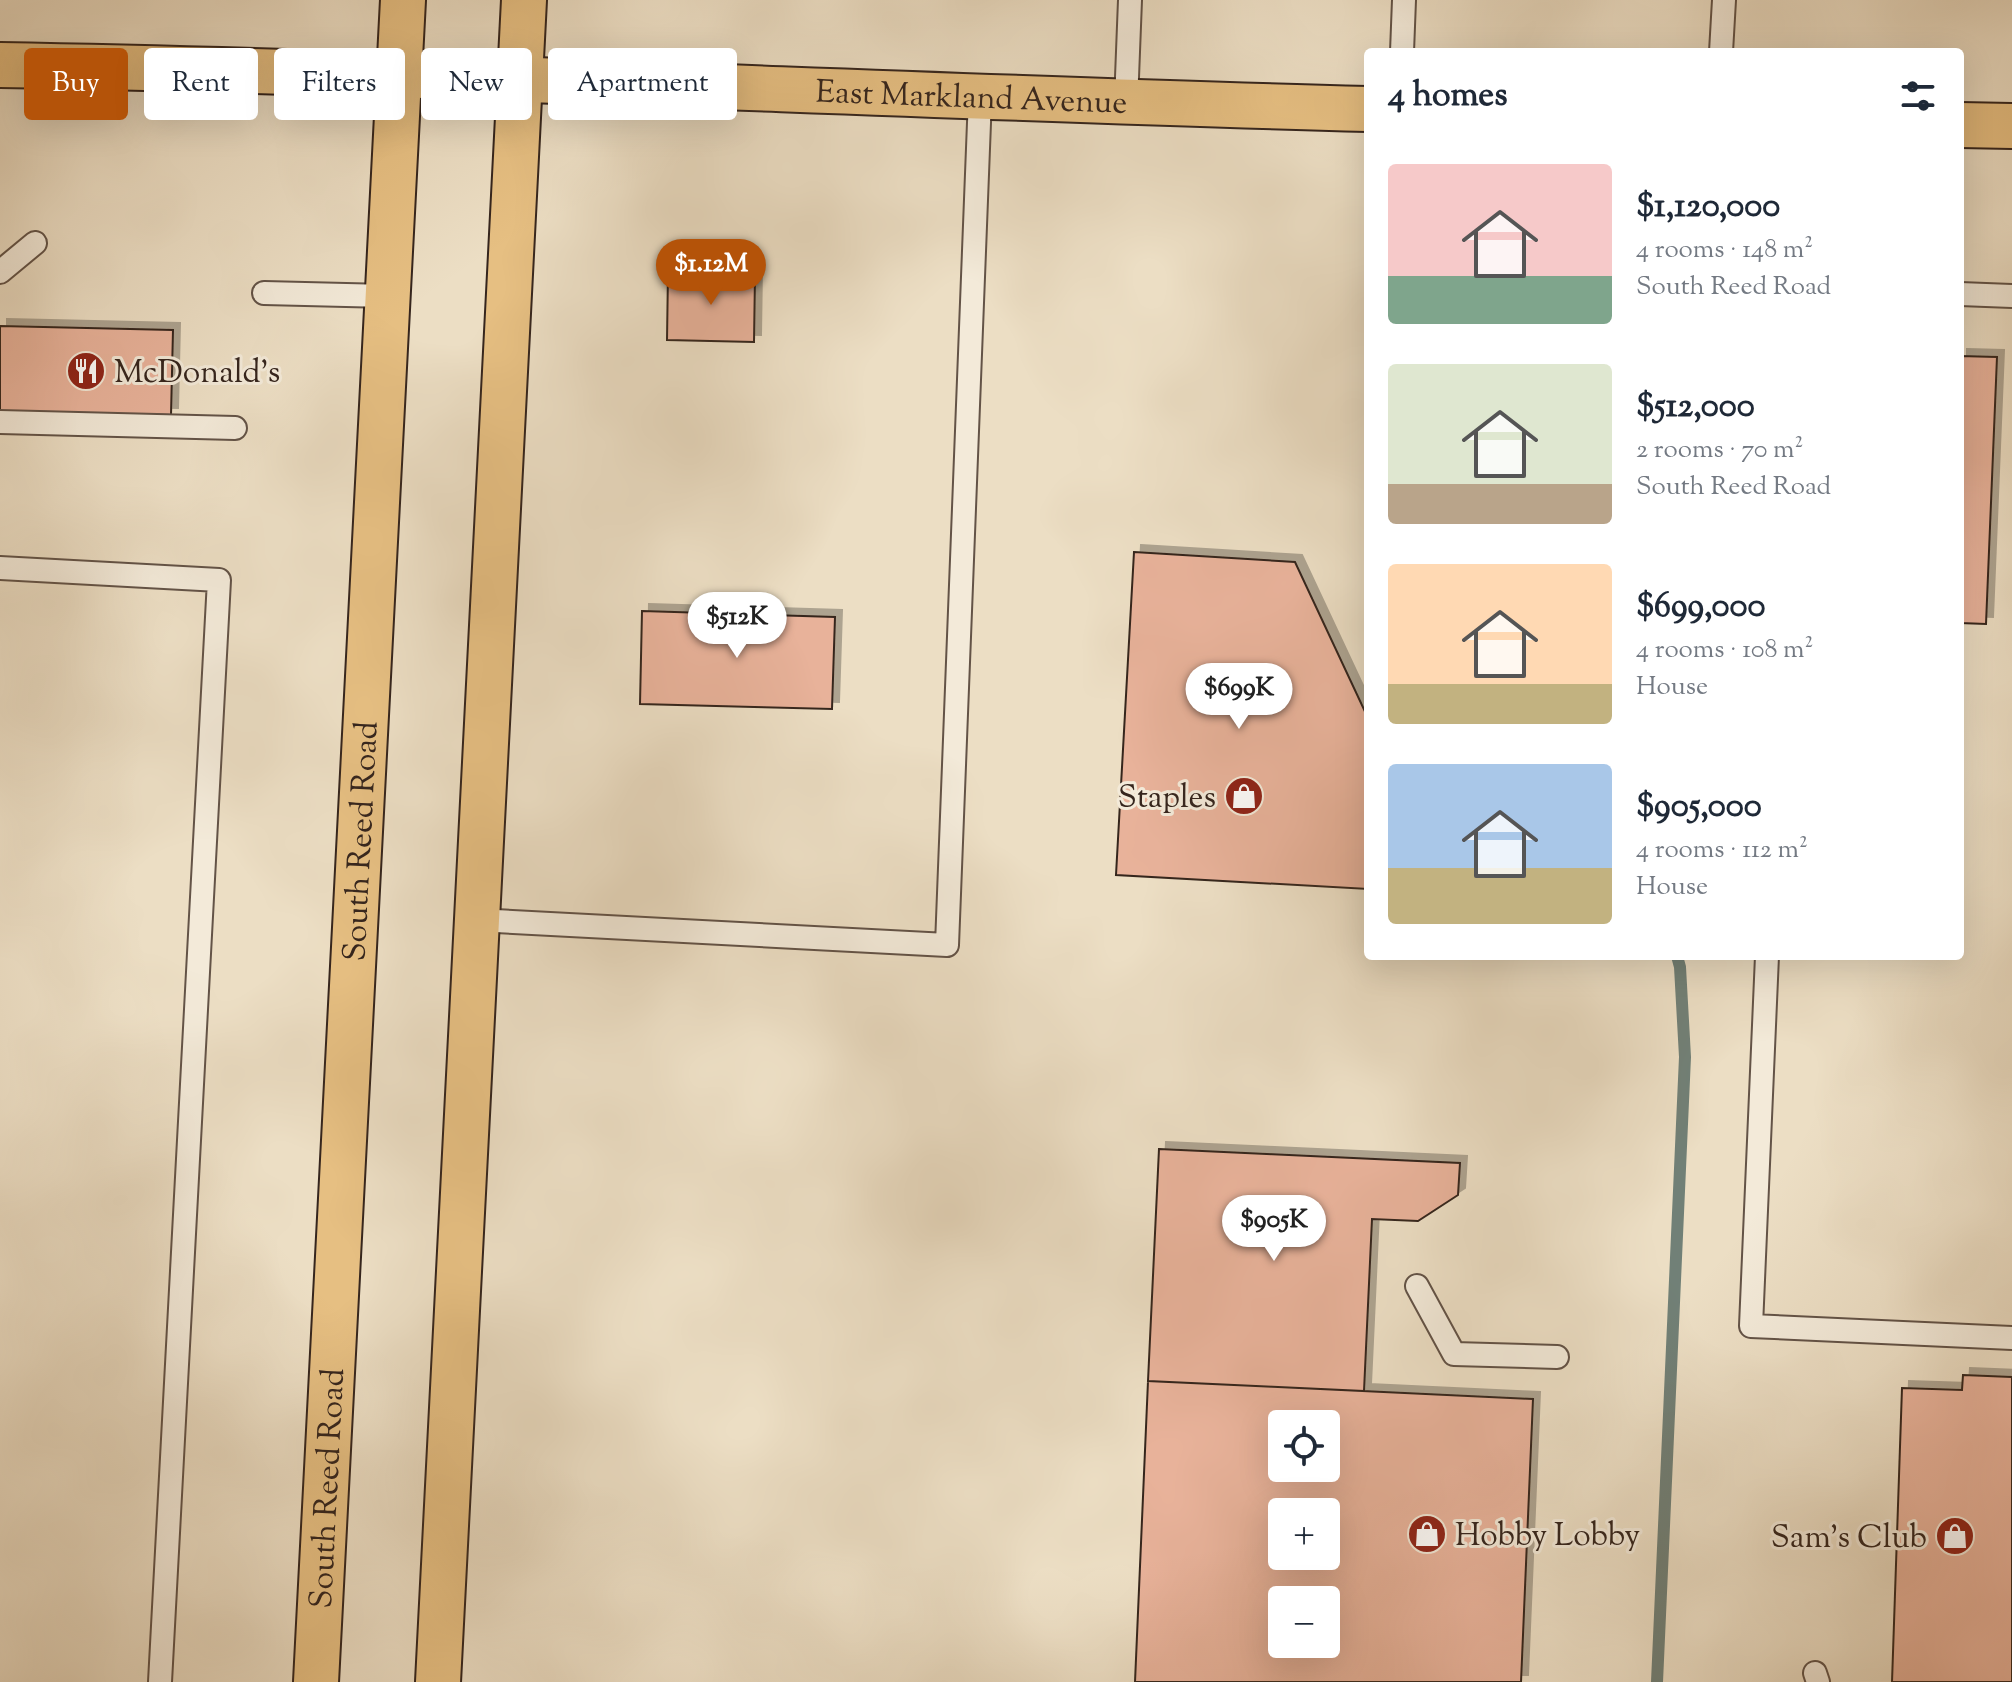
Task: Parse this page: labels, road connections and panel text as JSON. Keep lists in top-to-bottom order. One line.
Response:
{"streets":{"main road":["East Markland Avenue","South Reed Road"]},"places":{"restaurant":["McDonald's"],"shop":["Staples","Hobby Lobby","Sam's Club"]},"page":{"chip":["Buy","Rent","Filters","New","Apartment"],"heading":"4 homes","list":[{"name":"$1,120,000","note":"4 rooms · 148 m² · South Reed Road"},{"name":"$512,000","note":"2 rooms · 70 m² · South Reed Road"},{"name":"$699,000","note":"4 rooms · 108 m² · House"},{"name":"$905,000","note":"4 rooms · 112 m² · House"}],"price":["$1.12M","$512K","$699K","$905K"],"map_buttons":["+","−"]}}
